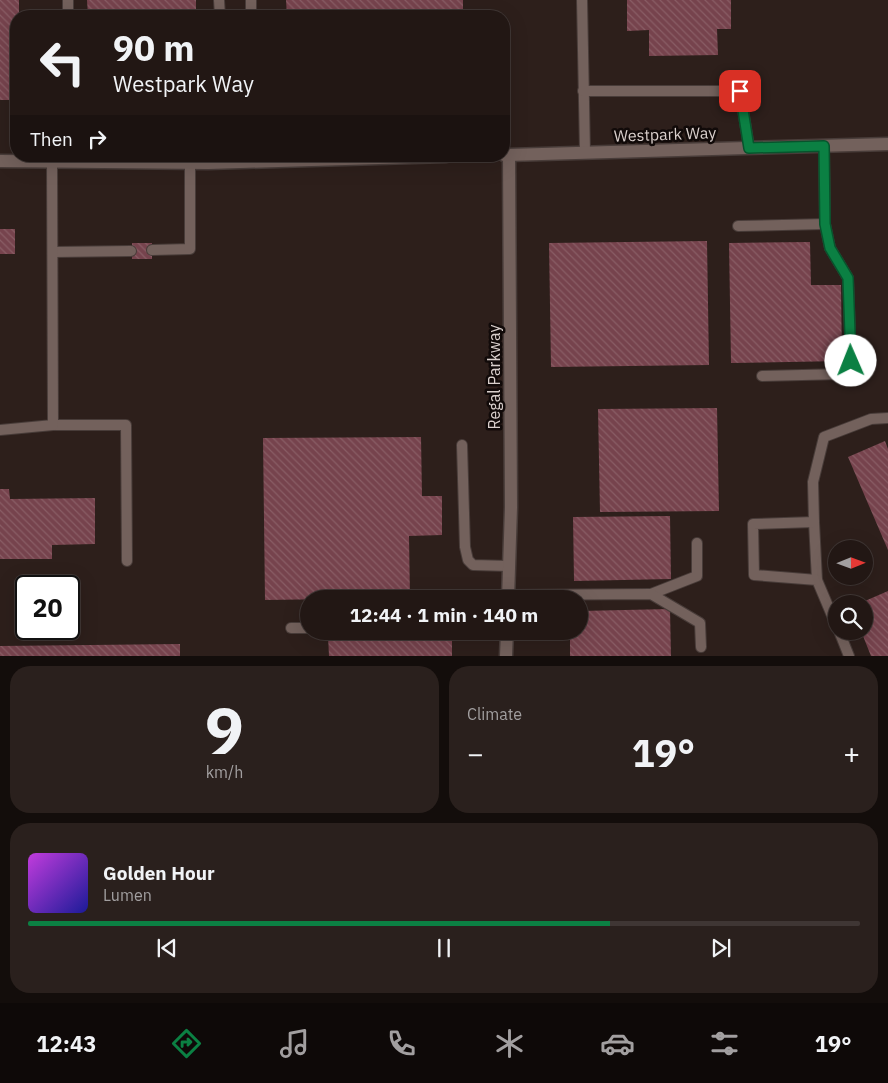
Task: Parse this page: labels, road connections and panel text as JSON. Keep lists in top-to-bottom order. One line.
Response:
{"streets":{"street":["Westpark Way","Regal Parkway"]},"north":"right","page":{"turn":["90 m","Westpark Way"],"then":"Then","limit":"20","trip":"12:44 · 1 min · 140 m","tile":[["9","km/h"],"Climate"],"heat":["−","19°","+"],"song":["Golden Hour","Lumen"],"tabs":["12:43","19°"]}}
